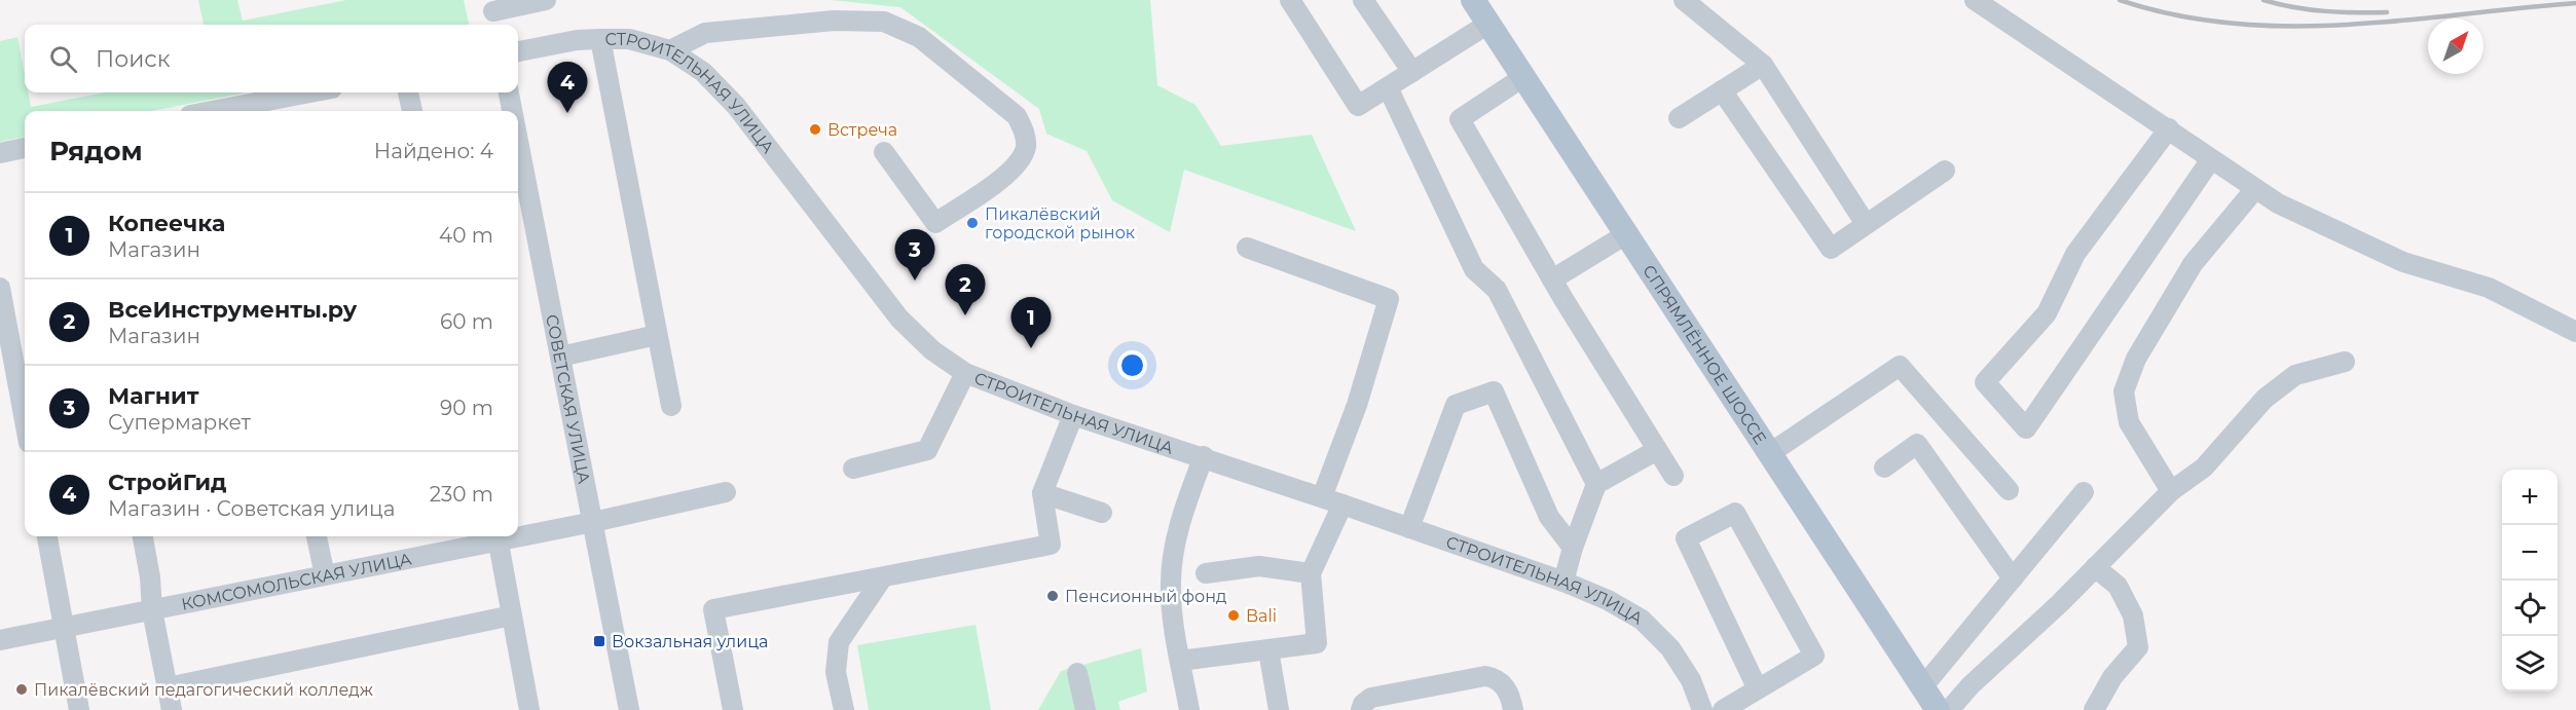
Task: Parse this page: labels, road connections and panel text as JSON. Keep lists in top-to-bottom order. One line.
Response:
{"streets":{"main road":["СПРЯМЛЁННОЕ ШОССЕ"],"street":["СТРОИТЕЛЬНАЯ УЛИЦА","СОВЕТСКАЯ УЛИЦА","КОМСОМОЛЬСКАЯ УЛИЦА"]},"crossings":[["СОВЕТСКАЯ УЛИЦА","КОМСОМОЛЬСКАЯ УЛИЦА"]],"places":{"other":["Встреча","Пикалёвский городской рынок","Пенсионный фонд","Bali","Пикалёвский педагогический колледж"],"transit":["Вокзальная улица"]},"north":"top right","page":{"search":"Поиск","pins":["4","3","2","1"],"heading":["Рядом","Найдено: 4"],"list":[{"mark":"1","name":"Копеечка","note":"Магазин","value":"40 m"},{"mark":"2","name":"ВсеИнструменты.ру","note":"Магазин","value":"60 m"},{"mark":"3","name":"Магнит","note":"Супермаркет","value":"90 m"},{"mark":"4","name":"СтройГид","note":"Магазин · Советская улица","value":"230 m"}],"map_buttons":["+","−"]}}
